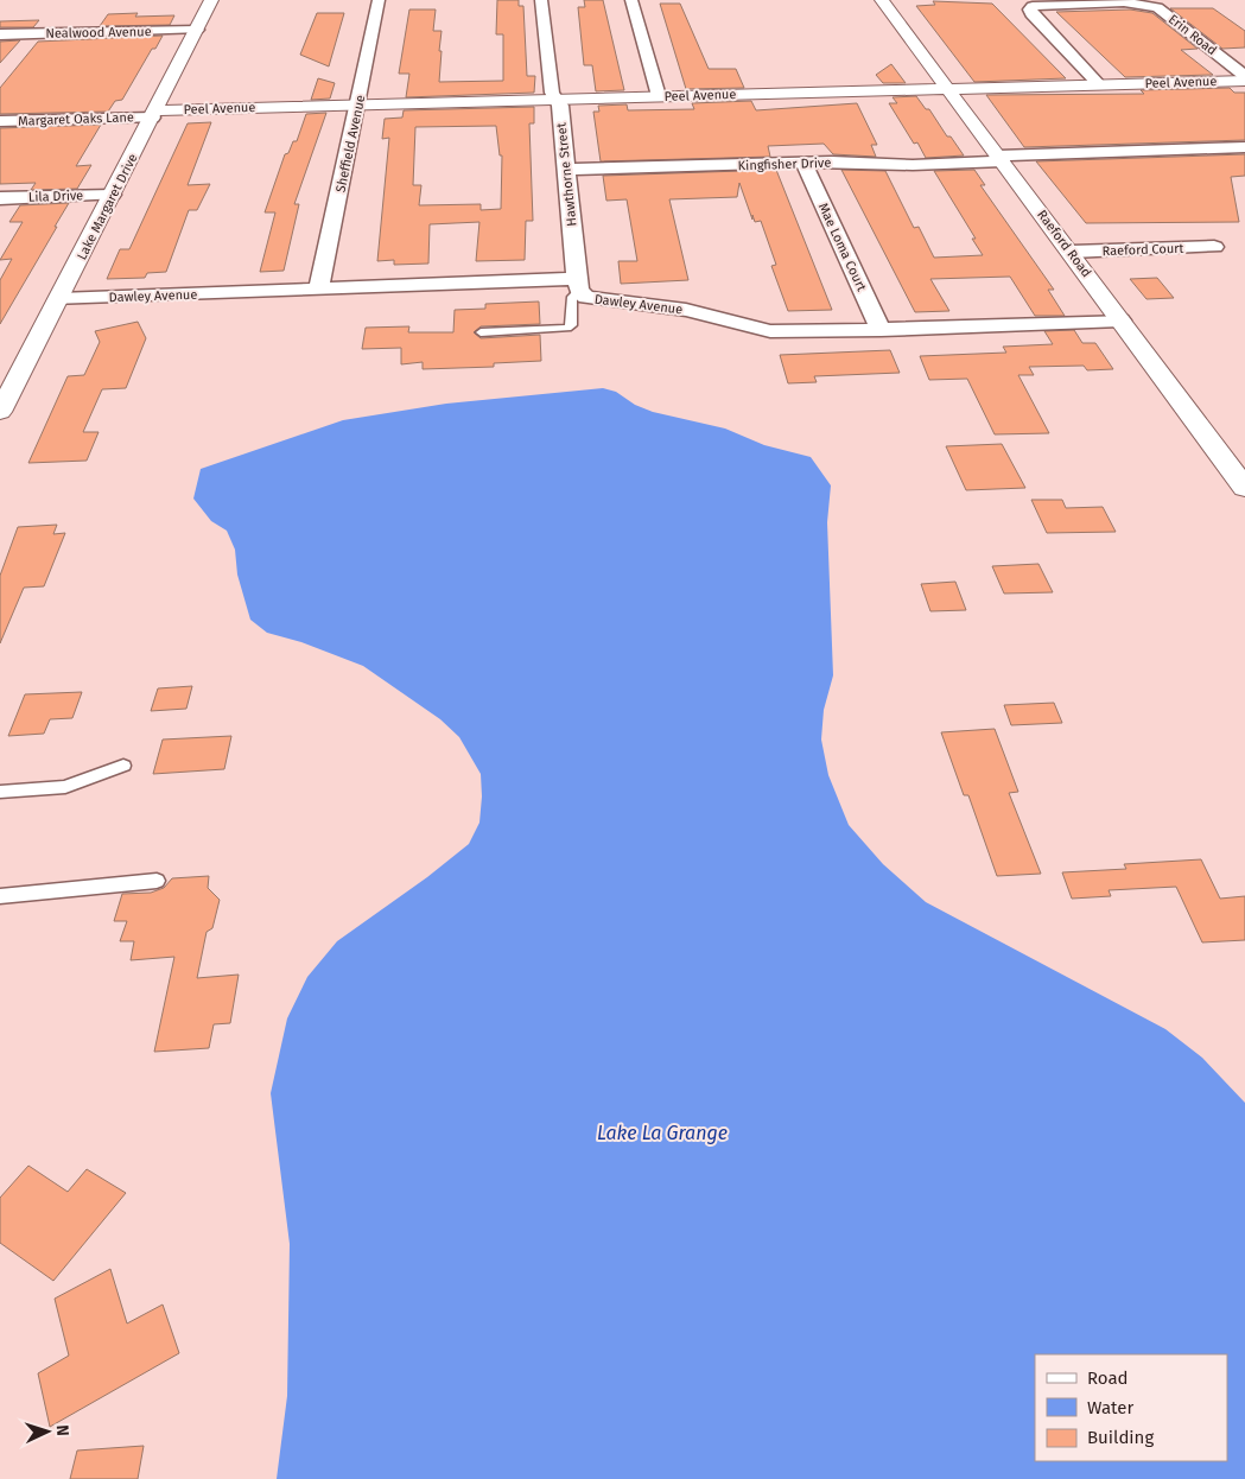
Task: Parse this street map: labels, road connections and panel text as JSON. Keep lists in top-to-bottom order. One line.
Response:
{"streets":{"street":["Nealwood Avenue","Erin Road","Peel Avenue","Margaret Oaks Lane","Sheffield Avenue","Kingfisher Drive","Hawthorne Street","Lila Drive","Lake Margaret Drive","Raeford Road","Mae Loma Court","Raeford Court","Dawley Avenue"]},"crossings":[["Nealwood Avenue","Lake Margaret Drive"],["Erin Road","Peel Avenue"],["Peel Avenue","Margaret Oaks Lane"],["Peel Avenue","Sheffield Avenue"],["Peel Avenue","Hawthorne Street"],["Peel Avenue","Lake Margaret Drive"],["Peel Avenue","Raeford Road"],["Margaret Oaks Lane","Lake Margaret Drive"],["Sheffield Avenue","Dawley Avenue"],["Kingfisher Drive","Hawthorne Street"],["Kingfisher Drive","Raeford Road"],["Kingfisher Drive","Mae Loma Court"],["Hawthorne Street","Dawley Avenue"],["Lila Drive","Lake Margaret Drive"],["Lake Margaret Drive","Dawley Avenue"],["Raeford Road","Raeford Court"],["Raeford Road","Dawley Avenue"],["Mae Loma Court","Dawley Avenue"]],"water":["Lake La Grange"],"legend":["Road","Water","Building"],"north":"right"}
